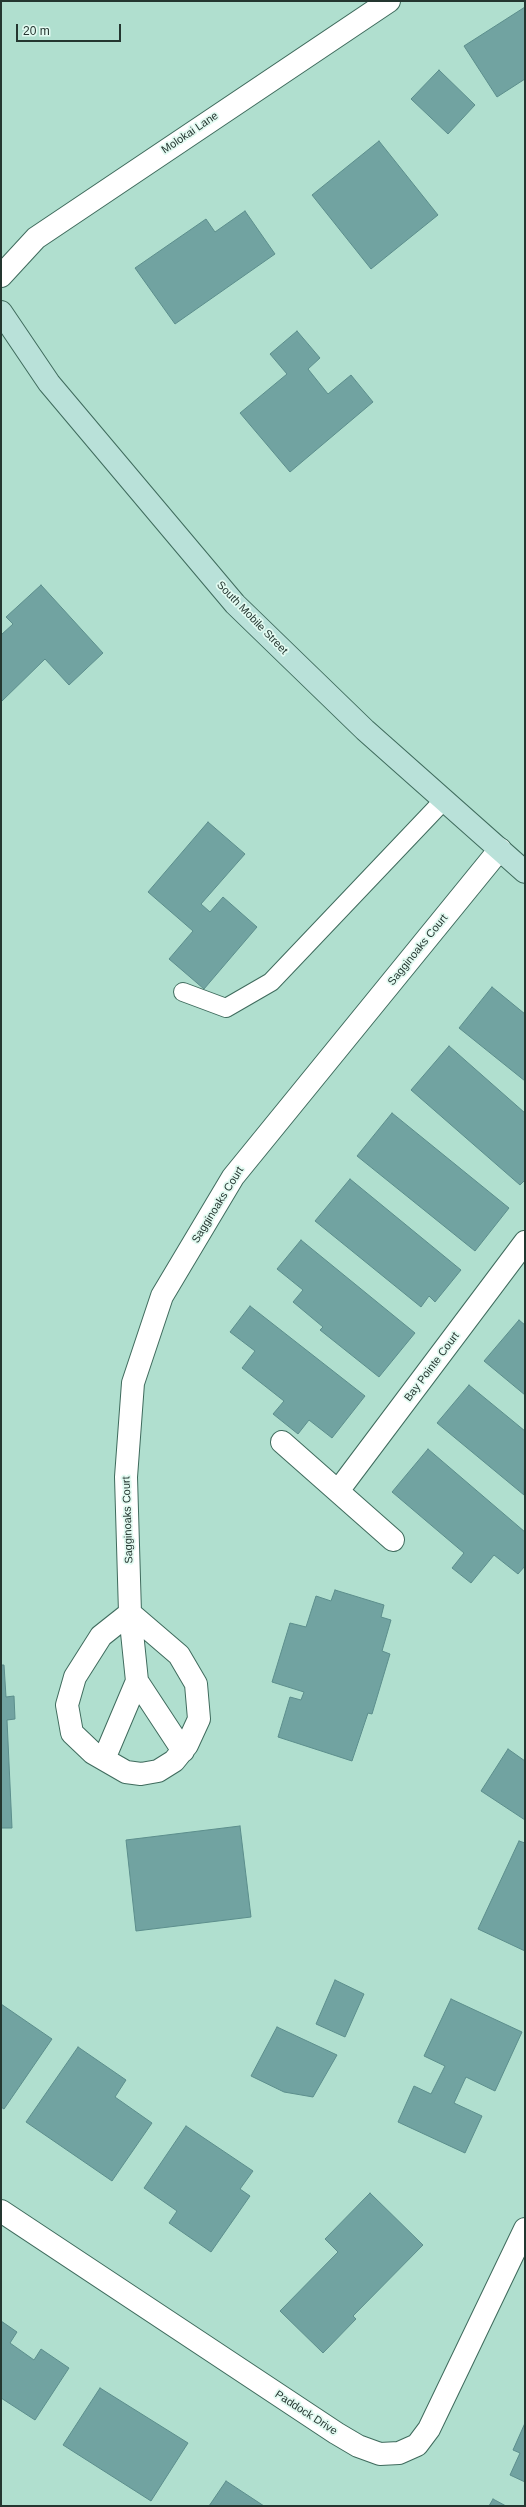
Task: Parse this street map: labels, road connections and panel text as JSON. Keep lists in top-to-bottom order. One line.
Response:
{"streets":{"main road":["South Mobile Street"],"street":["Molokai Lane","Sagginoaks Court","Bay Pointe Court","Paddock Drive"]},"crossings":[["South Mobile Street","Sagginoaks Court"]],"scale_bar":"20 m"}
